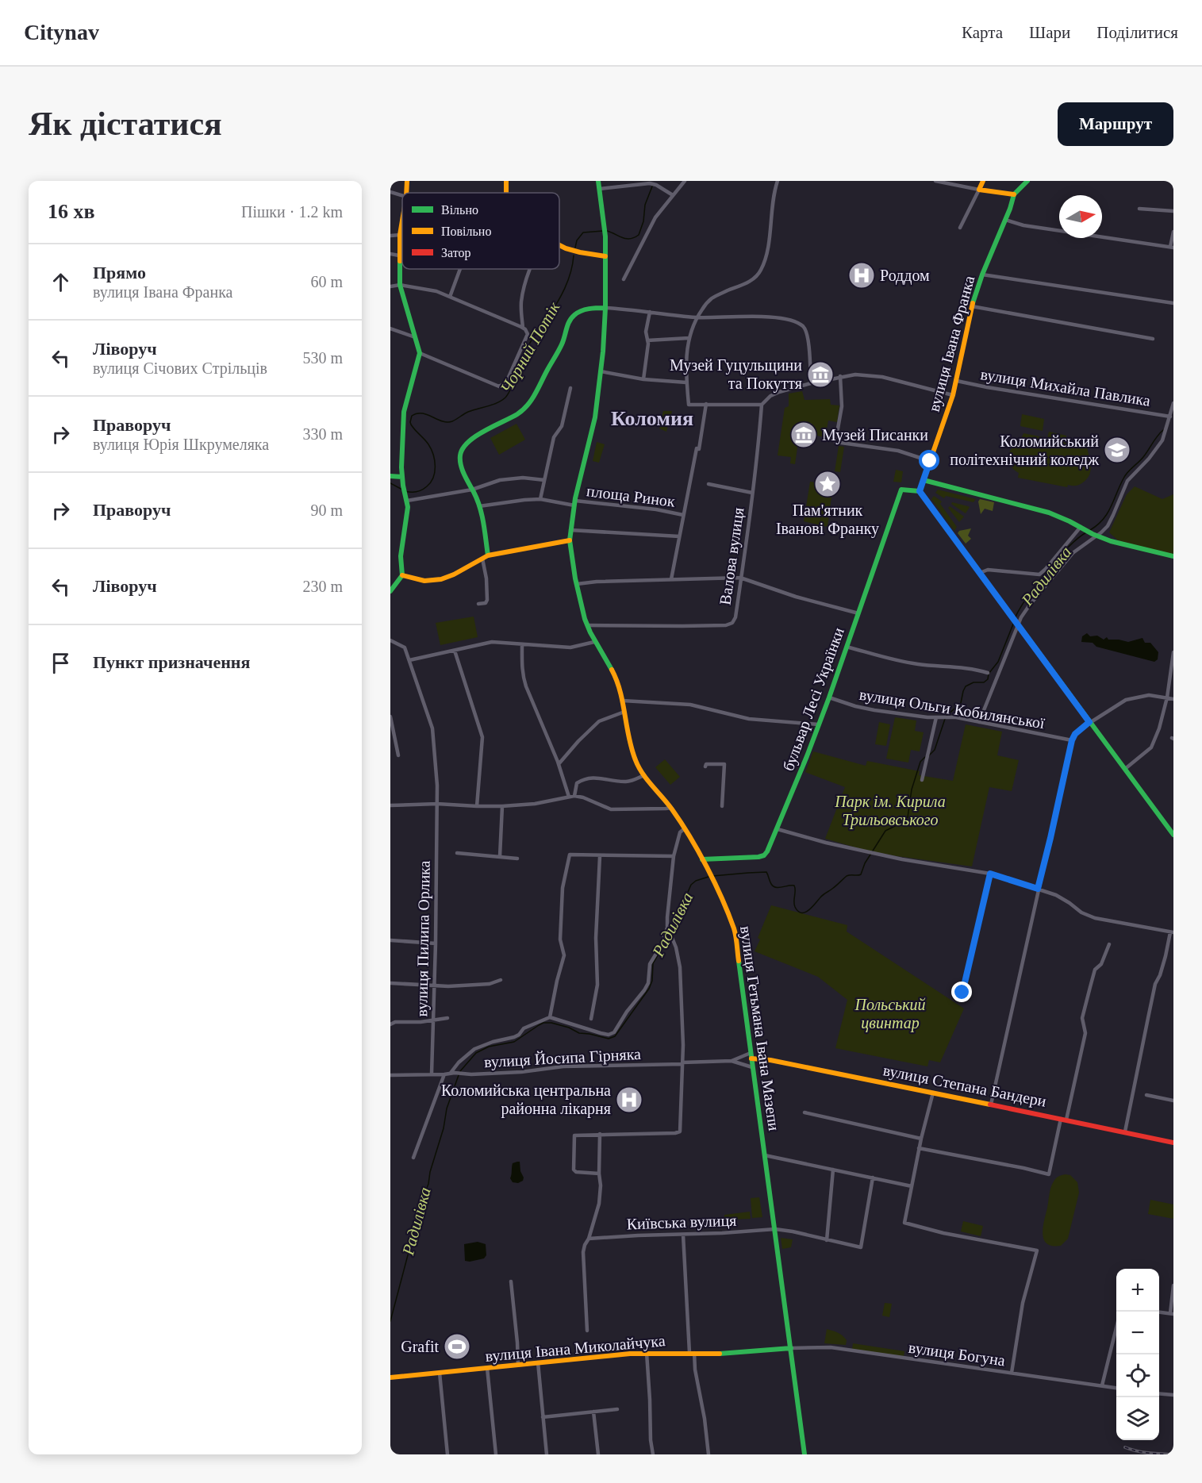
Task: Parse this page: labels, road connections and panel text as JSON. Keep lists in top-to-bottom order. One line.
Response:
{"streets":{"street":["вулиця Івана Франка","вулиця Михайла Павлика","площа Ринок","Валова вулиця","бульвар Лесі Українки","вулиця Ольги Кобилянської","вулиця Пилипа Орлика","вулиця Гетьмана Івана Мазепи","вулиця Йосипа Гірняка","вулиця Степана Бандери","Київська вулиця","вулиця Івана Миколайчука","вулиця Богуна"]},"crossings":[["вулиця Івана Франка","вулиця Михайла Павлика"],["вулиця Івана Франка","бульвар Лесі Українки"],["площа Ринок","вулиця Гетьмана Івана Мазепи"],["Валова вулиця","вулиця Гетьмана Івана Мазепи"],["бульвар Лесі Українки","вулиця Ольги Кобилянської"],["бульвар Лесі Українки","вулиця Гетьмана Івана Мазепи"],["вулиця Пилипа Орлика","вулиця Йосипа Гірняка"],["вулиця Гетьмана Івана Мазепи","вулиця Степана Бандери"],["вулиця Гетьмана Івана Мазепи","Київська вулиця"],["вулиця Гетьмана Івана Мазепи","вулиця Івана Миколайчука"],["вулиця Гетьмана Івана Мазепи","вулиця Богуна"],["вулиця Івана Миколайчука","вулиця Богуна"]],"districts":["Коломия"],"water":["Чорний Потік","Радилівка"],"parks":["Парк ім. Кирила Трильовського","Польський цвинтар"],"places":{"hospital":["Роддом","Коломийська центральна районна лікарня"],"museum":["Музей Гуцульщини та Покуття","Музей Писанки"],"school or university":["Коломийський політехнічний коледж"],"place":["Пам'ятник Іванові Франку"],"sports":["Grafit"]},"legend":["Вільно","Повільно","Затор"],"north":"right","page":{"header":"Citynav","nav":["Карта","Шари","Поділитися"],"buttons":"Маршрут","title":"Як дістатися","heading":["16 хв","Пішки · 1.2 km"],"list":[["Прямо","вулиця Івана Франка","60 m"],["Ліворуч","вулиця Січових Стрільців","530 m"],["Праворуч","вулиця Юрія Шкрумеляка","330 m"],["Праворуч","90 m"],["Ліворуч","230 m"],"Пункт призначення"],"map_buttons":["+","−"]}}
